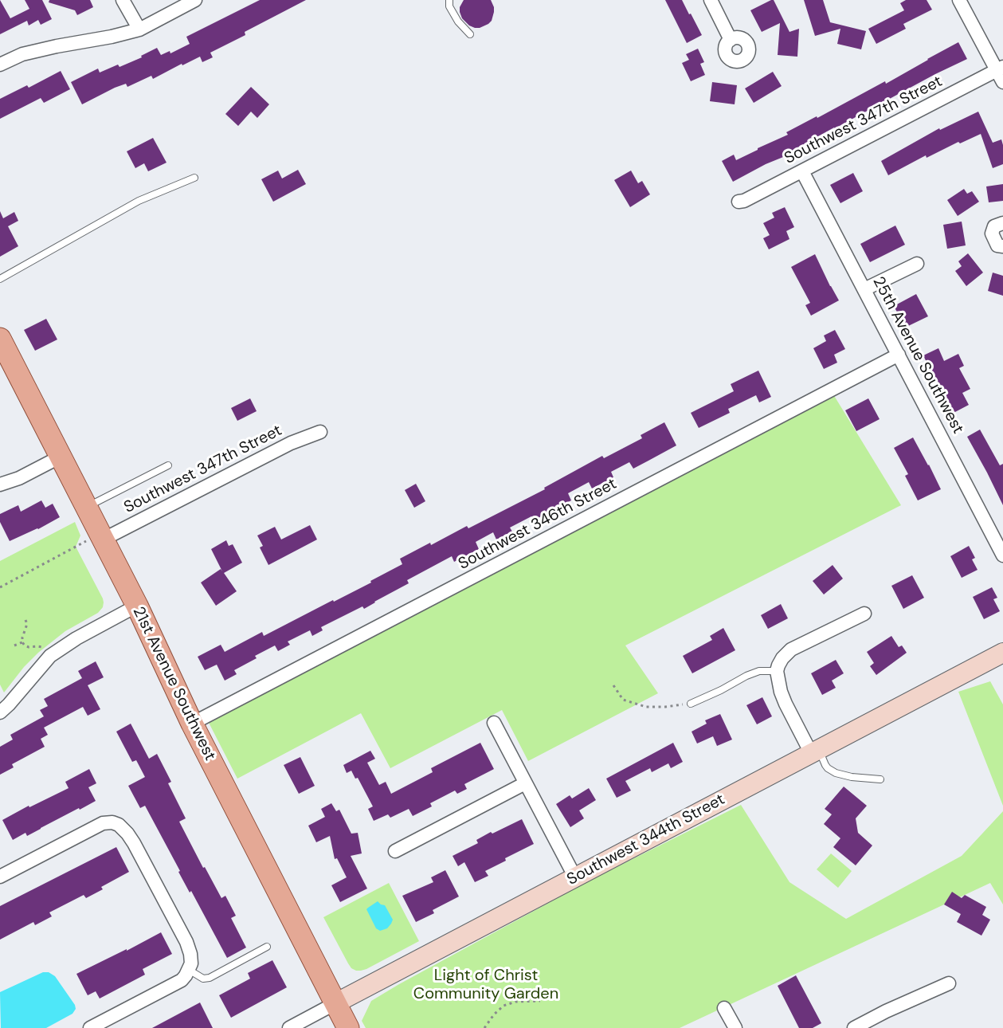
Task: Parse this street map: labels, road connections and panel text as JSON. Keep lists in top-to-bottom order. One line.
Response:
{"streets":{"main road":["21st Avenue Southwest"],"street":["Southwest 347th Street","25th Avenue Southwest","Southwest 346th Street","Southwest 344th Street"]},"crossings":[["Southwest 347th Street","25th Avenue Southwest"],["Southwest 347th Street","21st Avenue Southwest"],["25th Avenue Southwest","Southwest 346th Street"],["Southwest 346th Street","21st Avenue Southwest"],["21st Avenue Southwest","Southwest 344th Street"]],"parks":["Light of Christ Community Garden"]}
